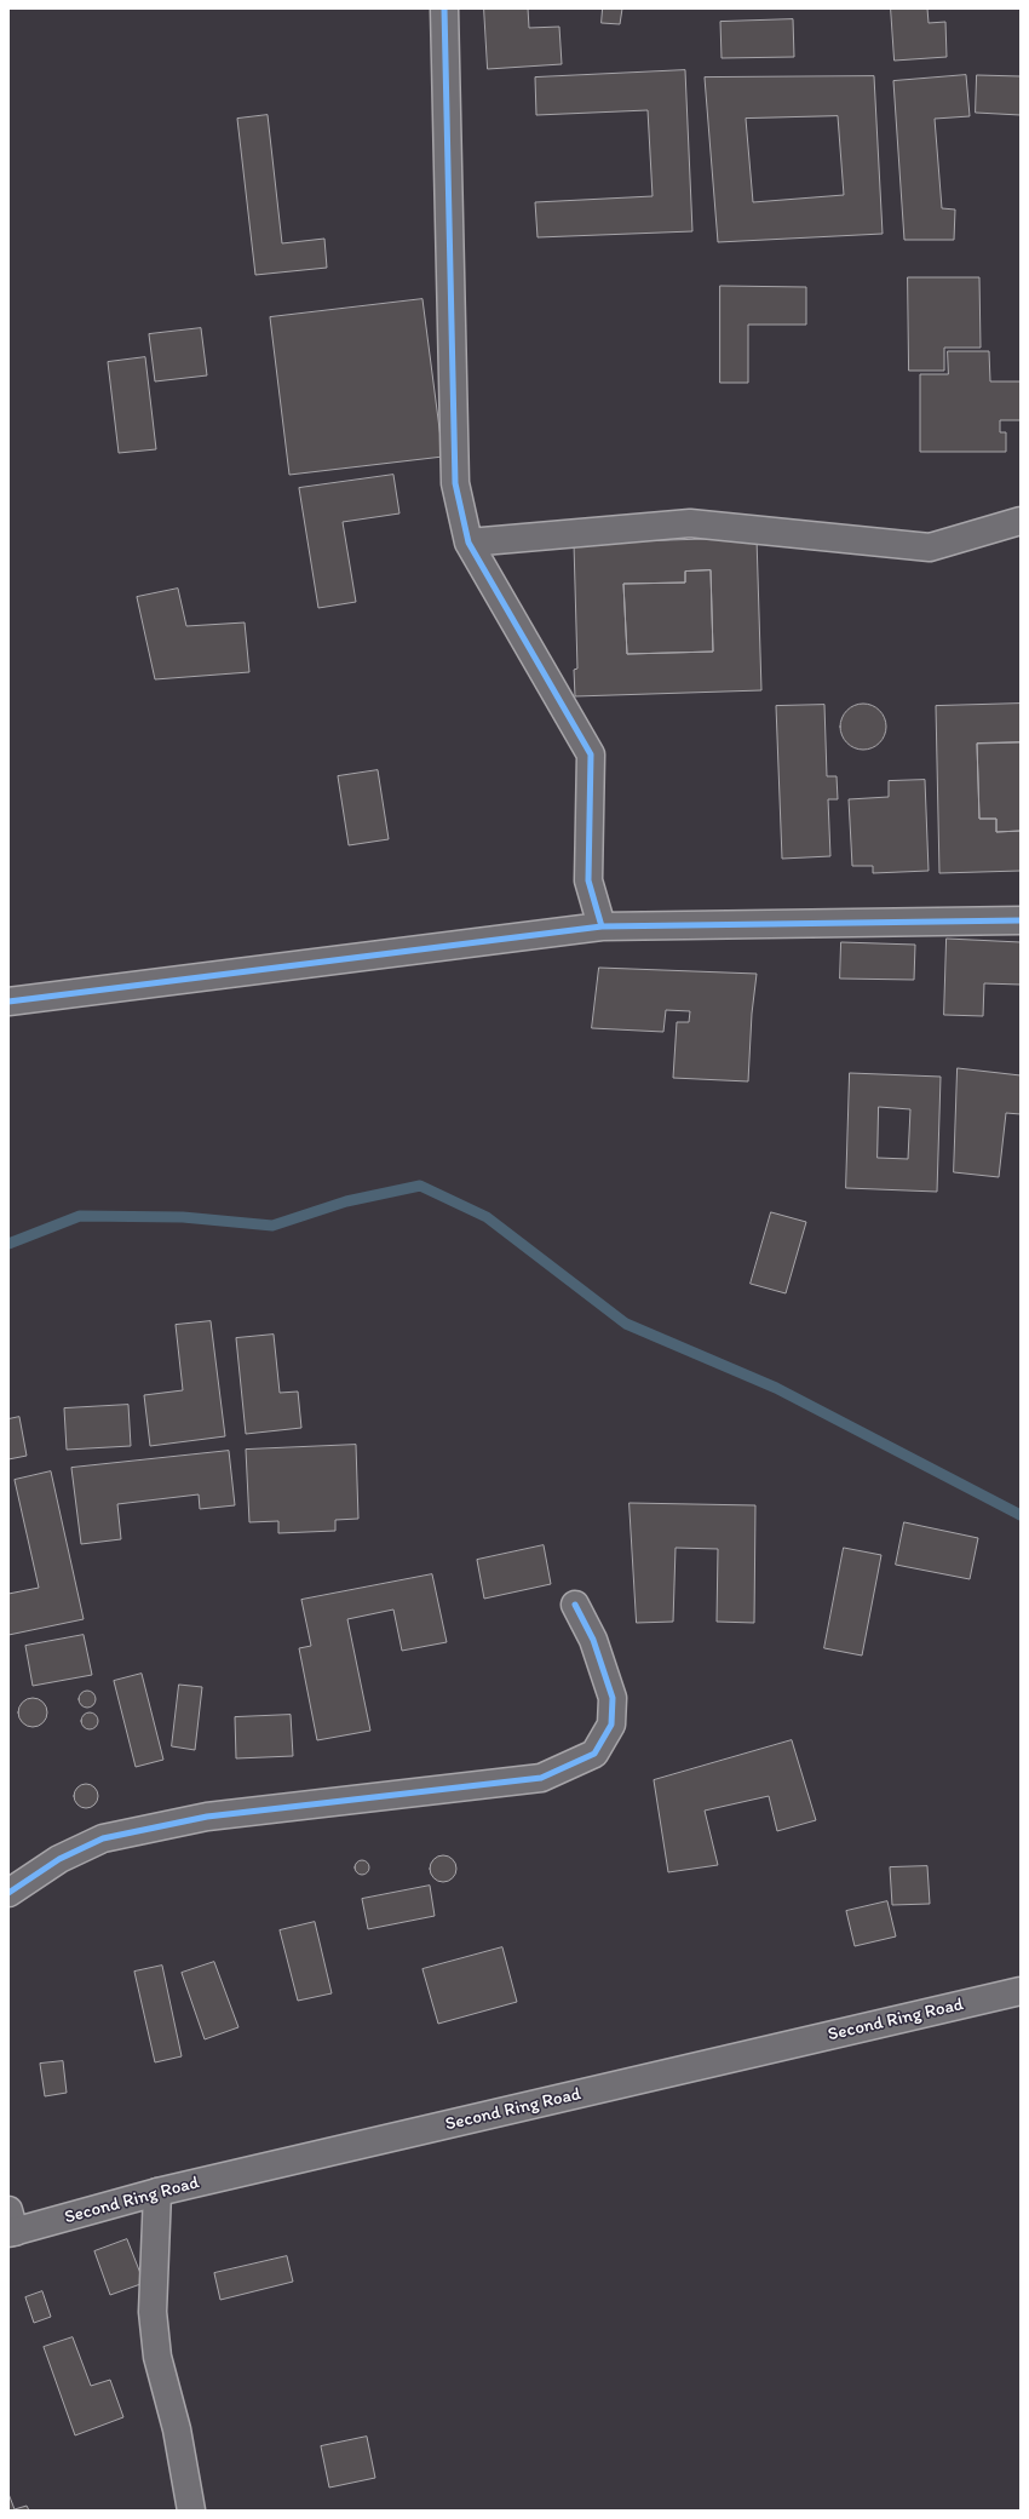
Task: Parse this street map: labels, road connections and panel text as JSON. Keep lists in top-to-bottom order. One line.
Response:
{"streets":{"street":["Second Ring Road"]}}
